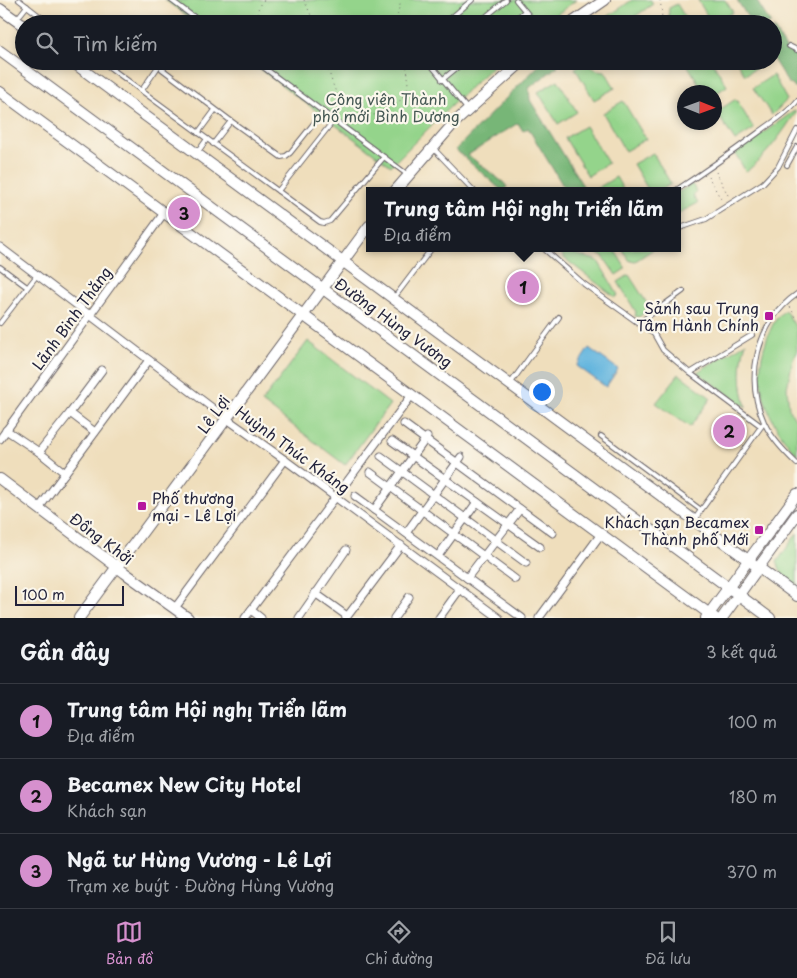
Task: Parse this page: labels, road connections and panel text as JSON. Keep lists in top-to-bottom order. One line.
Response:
{"streets":{"main road":["Đường Hùng Vương","Lê Lợi","Đồng Khởi"],"street":["Lãnh Binh Thăng","Huỳnh Thúc Kháng"]},"crossings":[["Lãnh Binh Thăng","Huỳnh Thúc Kháng"],["Đường Hùng Vương","Lê Lợi"],["Lê Lợi","Huỳnh Thúc Kháng"],["Lê Lợi","Đồng Khởi"]],"parks":["Công viên Thành phố mới Bình Dương"],"places":{"transit":["Sảnh sau Trung Tâm Hành Chính","Phố thương mại - Lê Lợi","Khách sạn Becamex Thành phố Mới"]},"scale_bar":"100 m","north":"right","page":{"search":"Tìm kiếm","popup":["Trung tâm Hội nghị Triển lãm","Địa điểm"],"pins":["3","1","2"],"scale":"100 m","heading":["Gần đây","3 kết quả"],"list":[{"mark":"1","name":"Trung tâm Hội nghị Triển lãm","note":"Địa điểm","value":"100 m"},{"mark":"2","name":"Becamex New City Hotel","note":"Khách sạn","value":"180 m"},{"mark":"3","name":"Ngã tư Hùng Vương - Lê Lợi","note":"Trạm xe buýt · Đường Hùng Vương","value":"370 m"}],"nav":["Bản đồ","Chỉ đường","Đã lưu"]}}
